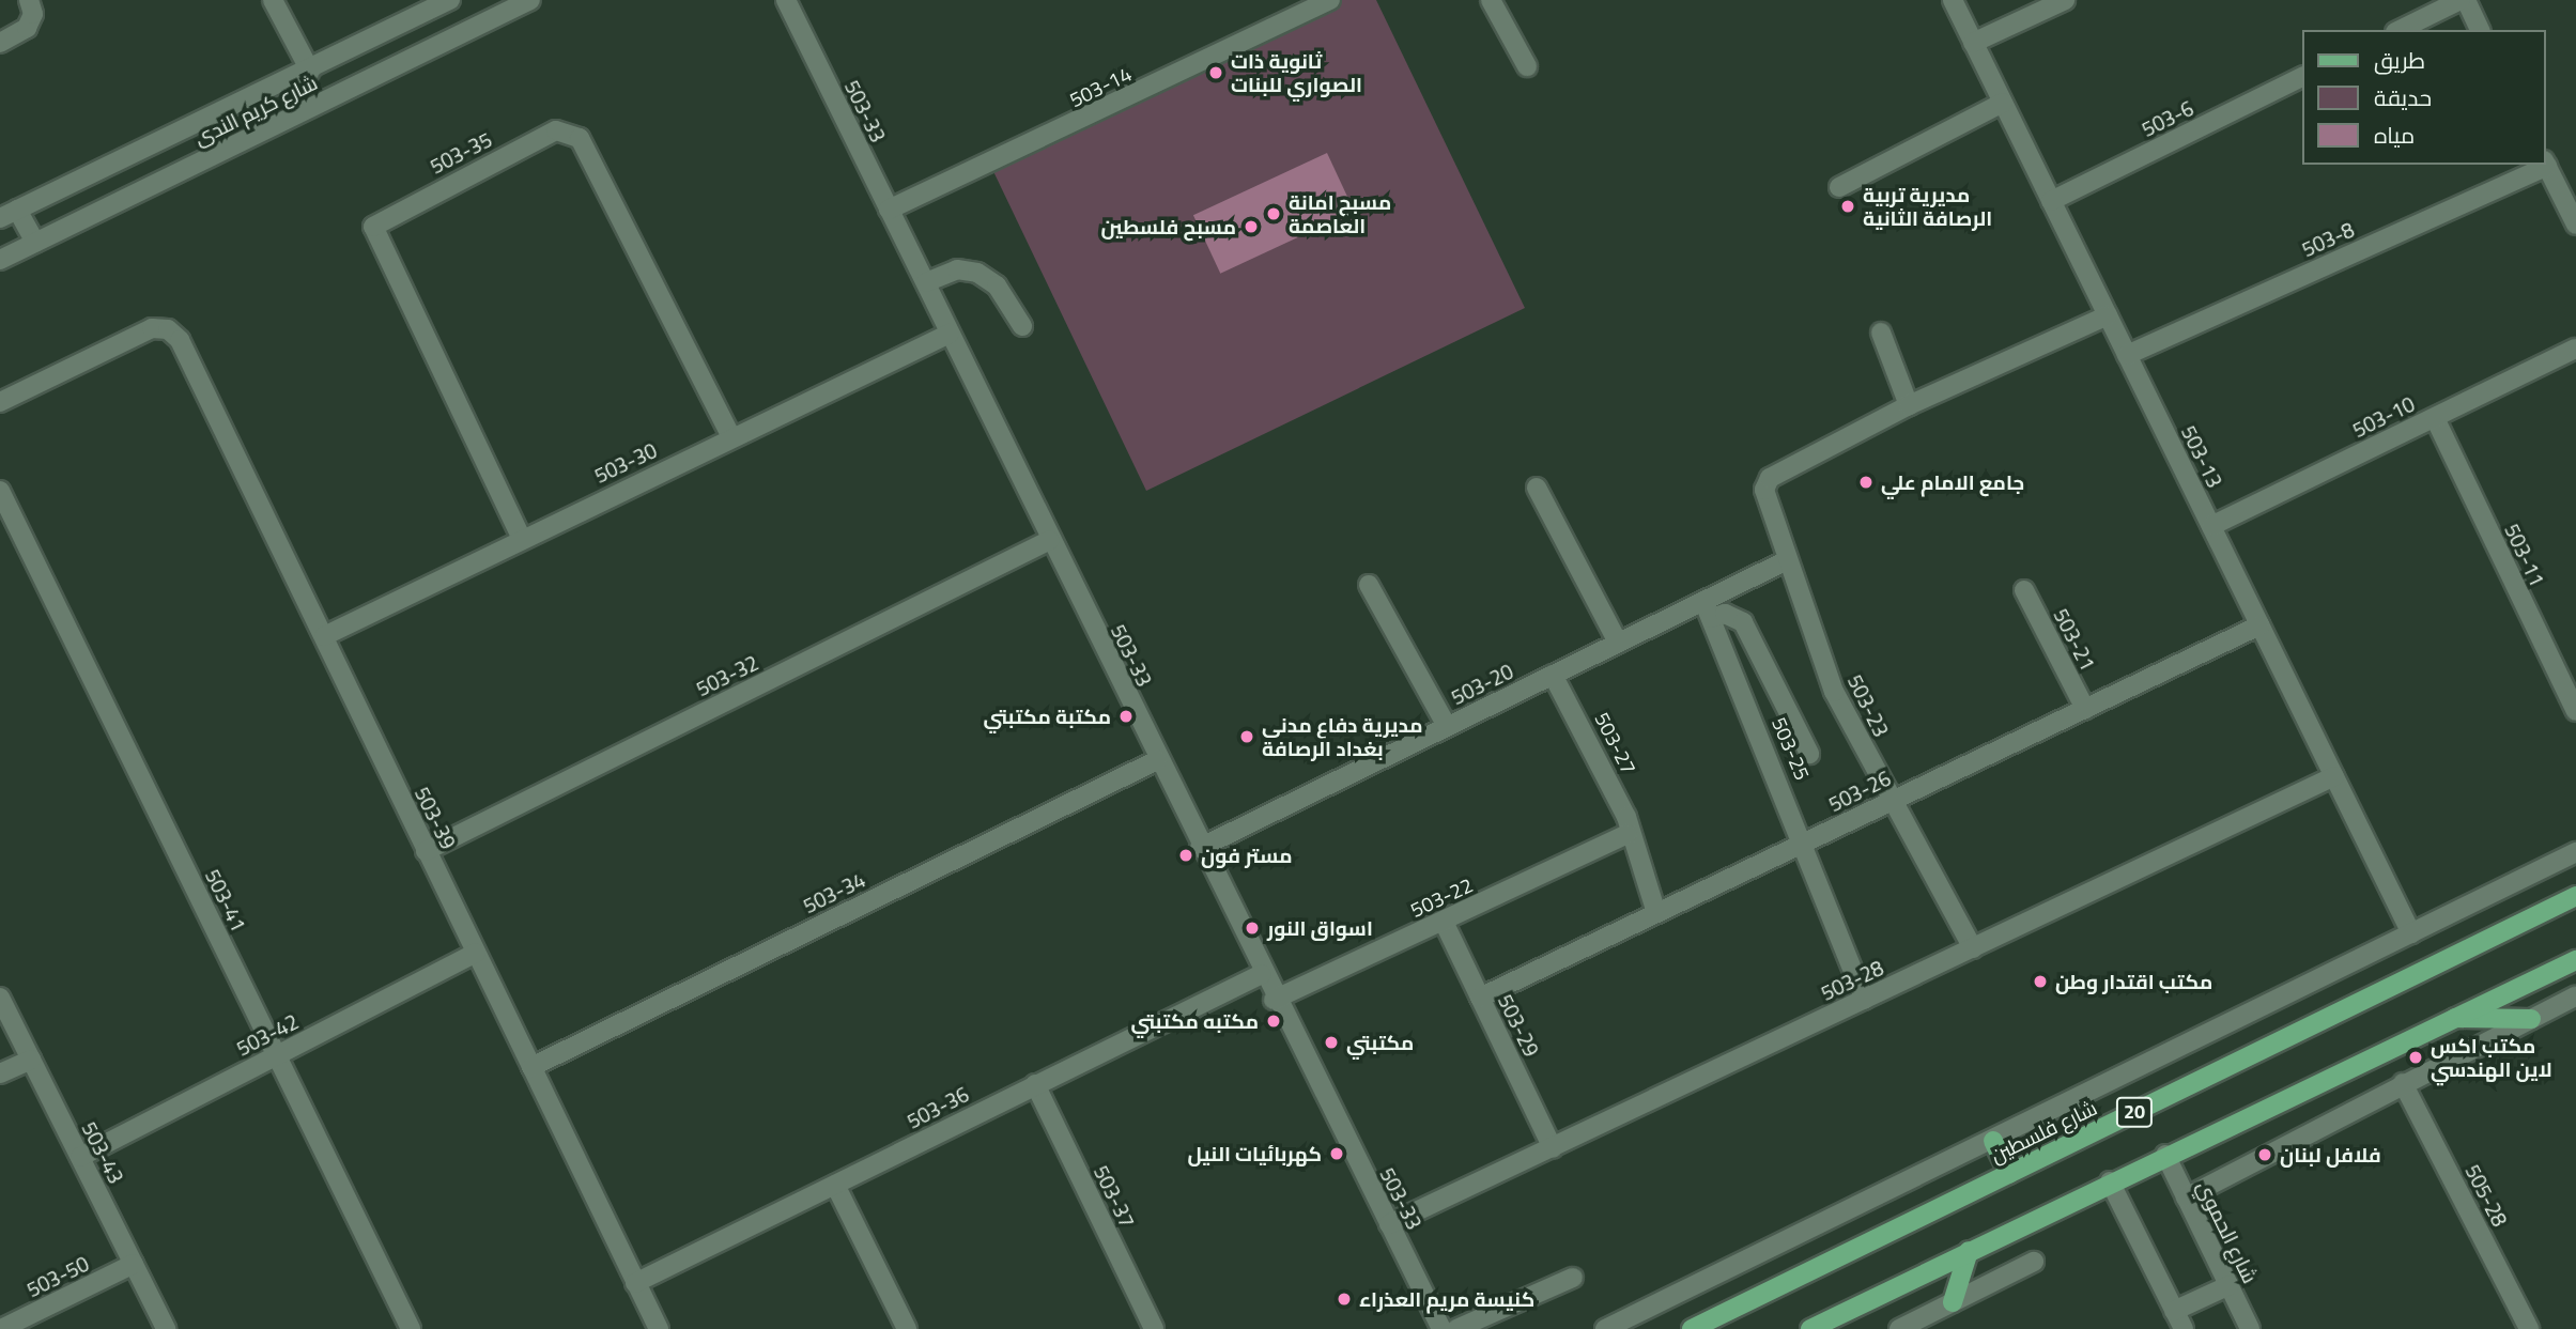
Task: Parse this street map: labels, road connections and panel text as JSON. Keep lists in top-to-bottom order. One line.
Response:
{"streets":{"main road":["20","شارع فلسطين"],"street":["503-14","شارع كريم الندى","503-33","503-6","503-35","503-8","503-10","503-13","503-30","503-11","503-21","503-32","503-20","503-23","503-27","503-25","503-26","503-39","503-34","503-22","503-41","503-28","503-29","503-42","503-36","503-43","505-28","503-37","شارع الحموي","503-50"]},"crossings":[["503-14","503-33"],["503-33","503-30"],["503-33","503-32"],["503-33","503-20"],["503-33","503-34"],["503-33","503-22"],["503-33","503-28"],["503-33","503-36"],["503-6","503-13"],["503-35","503-30"],["503-8","503-13"],["503-10","503-13"],["503-10","503-11"],["503-13","503-26"],["503-13","503-28"],["503-30","503-39"],["503-21","503-26"],["503-32","503-39"],["503-20","503-23"],["503-20","503-27"],["503-20","503-25"],["503-23","503-26"],["503-23","503-28"],["503-27","503-26"],["503-27","503-22"],["503-25","503-26"],["503-25","503-28"],["503-26","503-29"],["503-39","503-34"],["503-39","503-42"],["503-39","503-36"],["503-22","503-29"],["503-41","503-42"],["503-28","503-29"],["503-42","503-43"],["503-36","503-37"],["20","شارع الحموي"],["503-43","503-50"]],"places":["ثانوية ذات الصواري للبنات","مديرية تربية الرصافة الثانية","مسبح امانة العاصمة","مسبح فلسطين","جامع الامام علي","مكتبة مكتبتي","مديرية دفاع مدني بغداد الرصافة","مستر فون","اسواق النور","مكتب اقتدار وطن","مكتبه مكتبتي","مكتبتي","مكتب اكس لاين الهندسي","كهربائيات النيل","فلافل لبنان","كنيسة مريم العذراء"],"legend":["طريق","حديقة","مياه"]}
